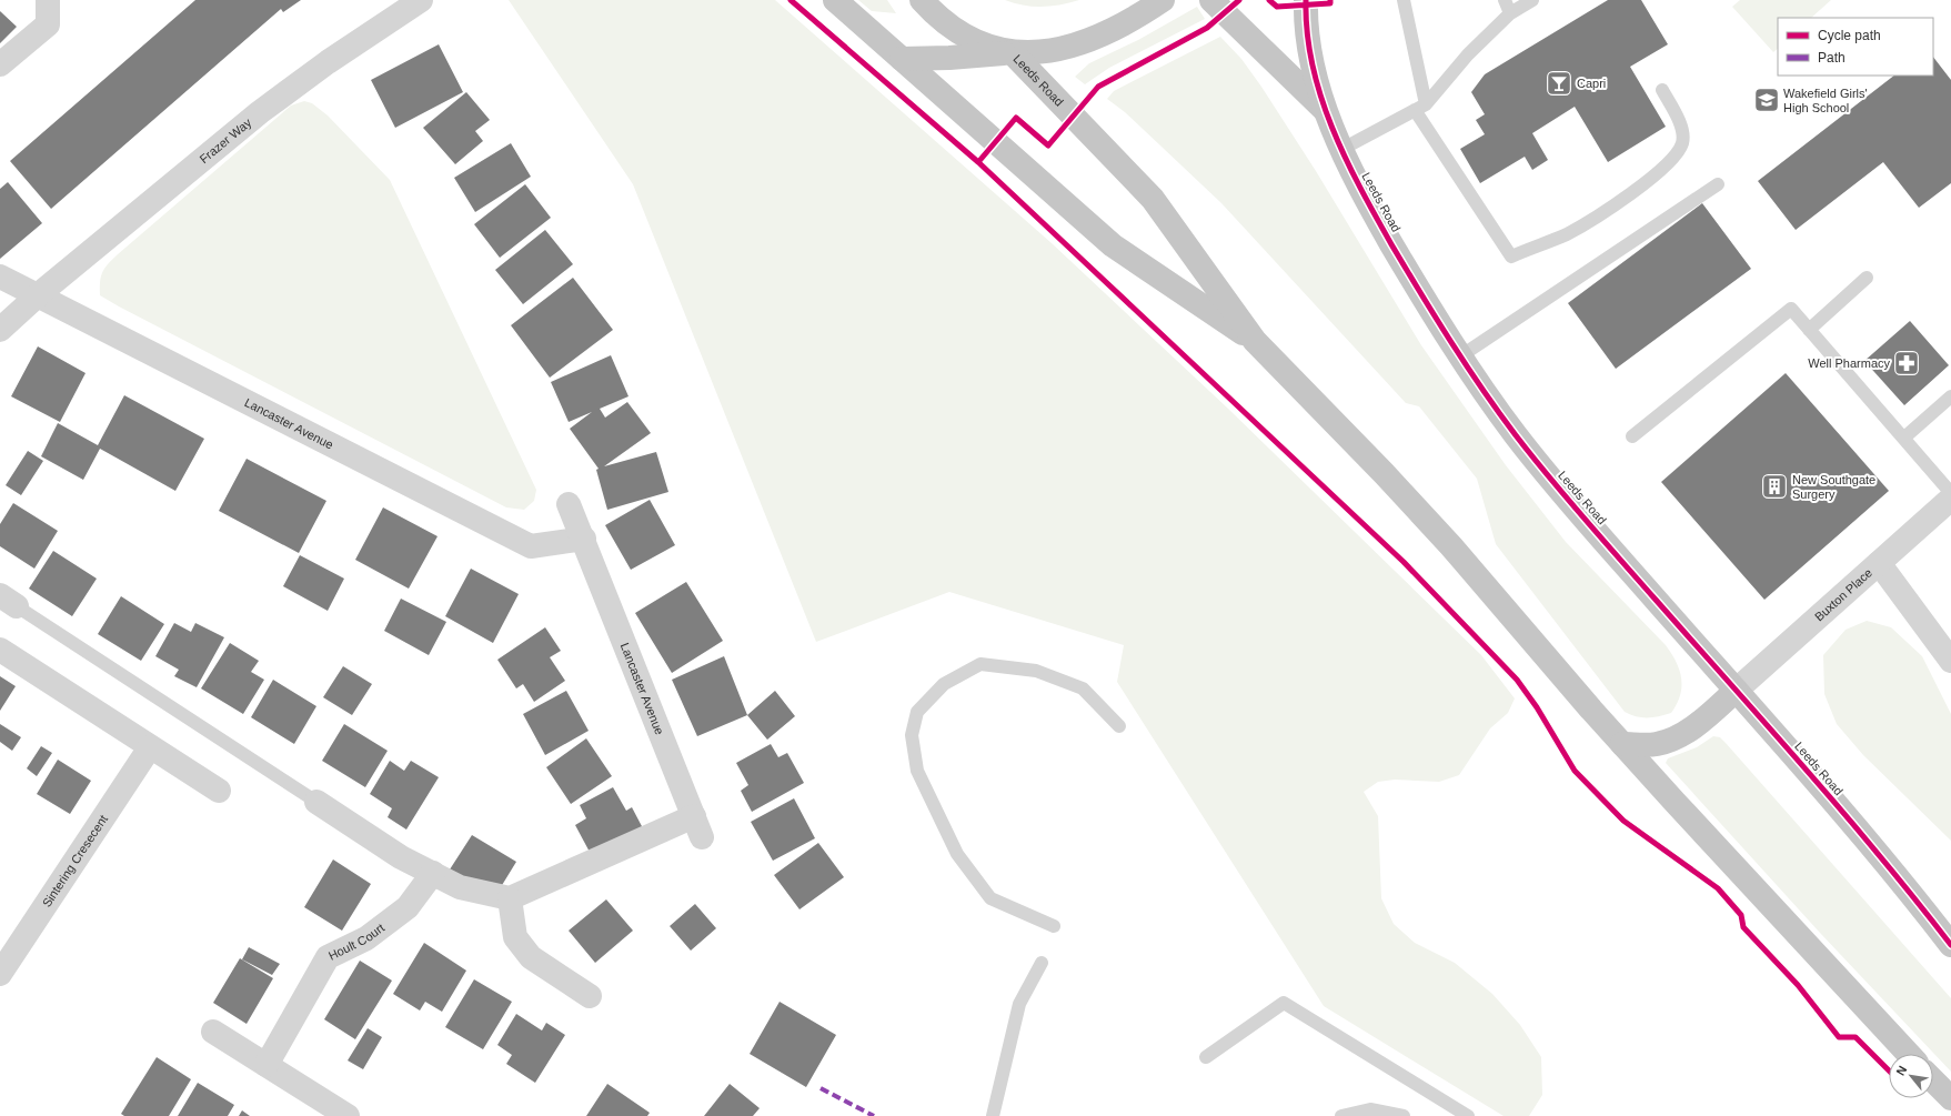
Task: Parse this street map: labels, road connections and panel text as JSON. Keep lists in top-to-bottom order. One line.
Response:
{"streets":{"highway":["Leeds Road"],"street":["Frazer Way","Lancaster Avenue","Buxton Place","Sintering Cresecent","Hoult Court"]},"crossings":[["Leeds Road","Buxton Place"],["Frazer Way","Lancaster Avenue"]],"places":{"bar":["Capri"],"school or university":["Wakefield Girls' High School"],"pharmacy":["Well Pharmacy"],"building":["New Southgate Surgery"]},"legend":["Cycle path","Path"],"north":"top left"}
